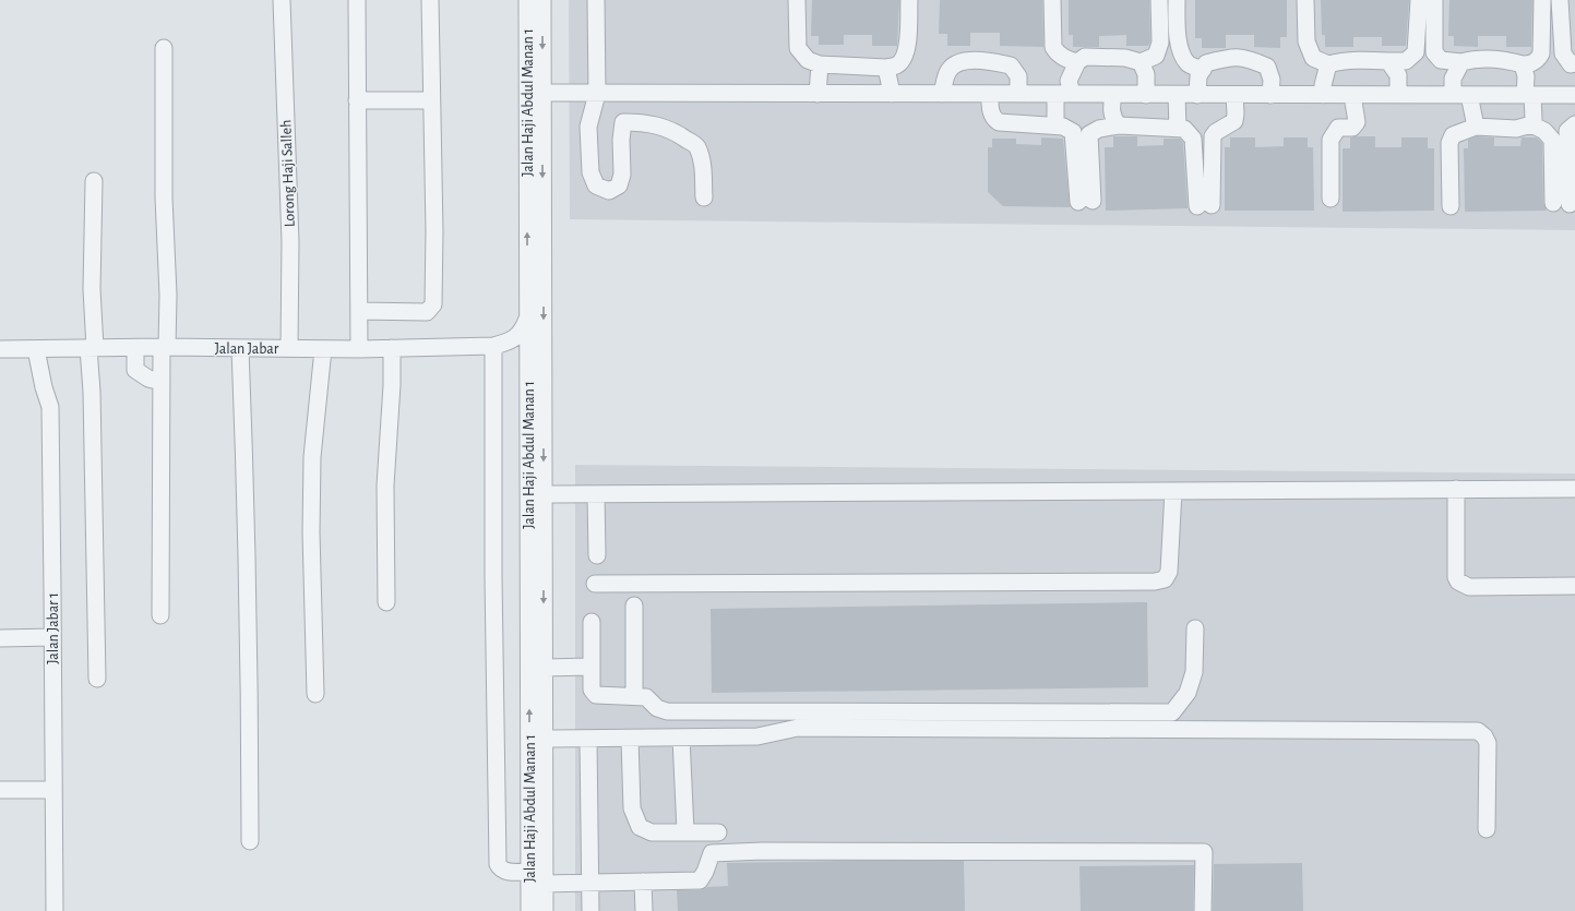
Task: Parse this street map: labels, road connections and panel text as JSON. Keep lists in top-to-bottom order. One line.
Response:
{"streets":{"street":["Jalan Haji Abdul Manan 1","Lorong Haji Salleh","Jalan Jabar","Jalan Jabar 1"]},"crossings":[["Lorong Haji Salleh","Jalan Jabar"],["Jalan Jabar","Jalan Jabar 1"]]}
